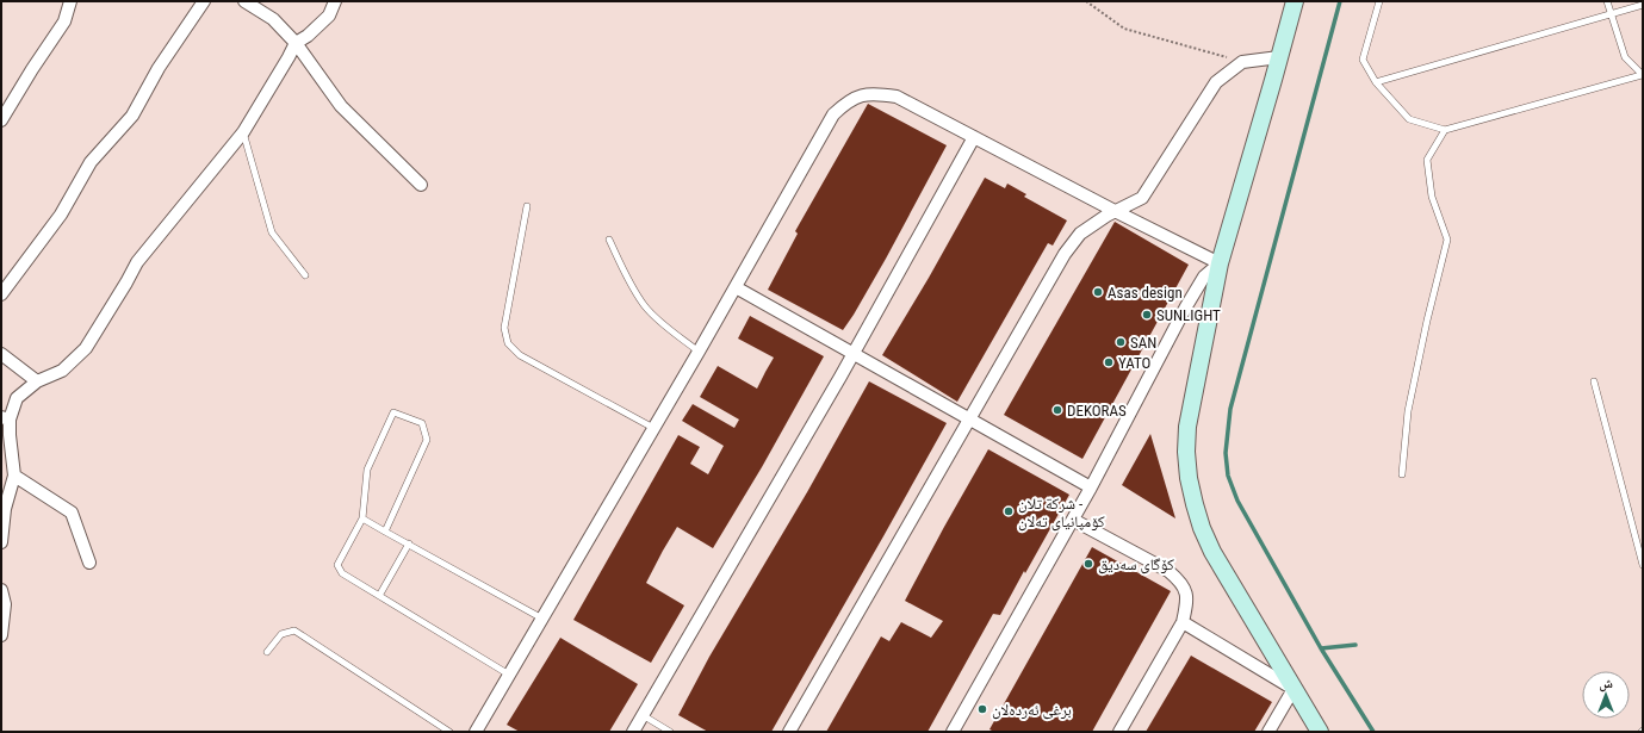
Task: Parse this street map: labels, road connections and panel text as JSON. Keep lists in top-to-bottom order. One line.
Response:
{"places":["Asas design","SUNLIGHT","SAN","YATO","DEKORAS","شركة تلان - کۆمپانیای تەلان","کۆگای سەدیق","برغی ئەردەلان"],"north":"top"}
